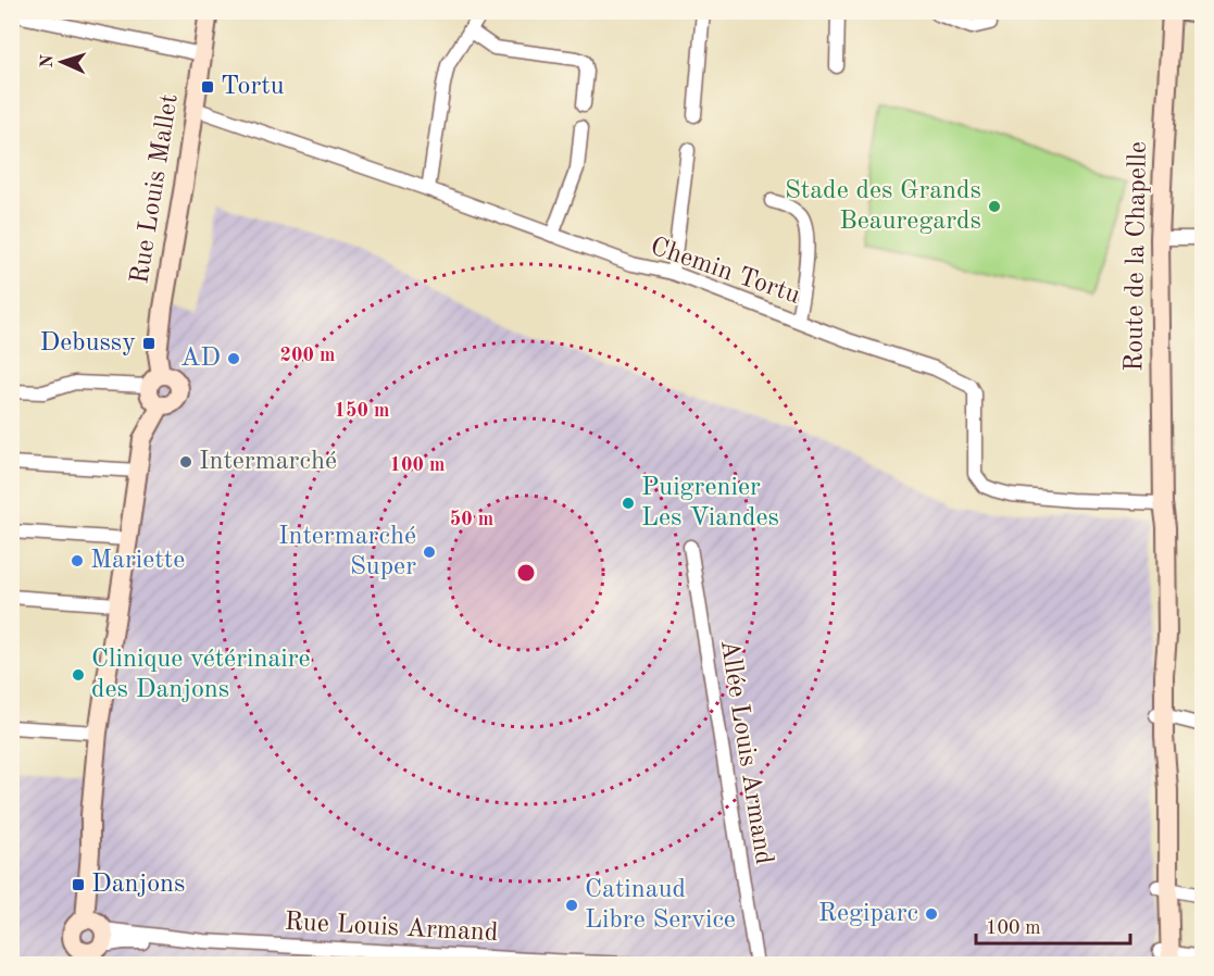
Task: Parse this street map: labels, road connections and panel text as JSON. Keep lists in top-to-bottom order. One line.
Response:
{"streets":{"main road":["Rue Louis Mallet","Route de la Chapelle"],"street":["Chemin Tortu","Allée Louis Armand","Rue Louis Armand"]},"crossings":[["Rue Louis Mallet","Chemin Tortu"],["Route de la Chapelle","Chemin Tortu"]],"places":{"transit":["Tortu","Debussy","Danjons"],"other":["Stade des Grands Beauregards","AD","Intermarché","Puigrenier Les Viandes","Intermarché Super","Mariette","Clinique vétérinaire des Danjons","Catinaud Libre Service","Regiparc"]},"scale_bar":"100 m","north":"left","rings":["200 m","150 m","100 m","50 m"]}
